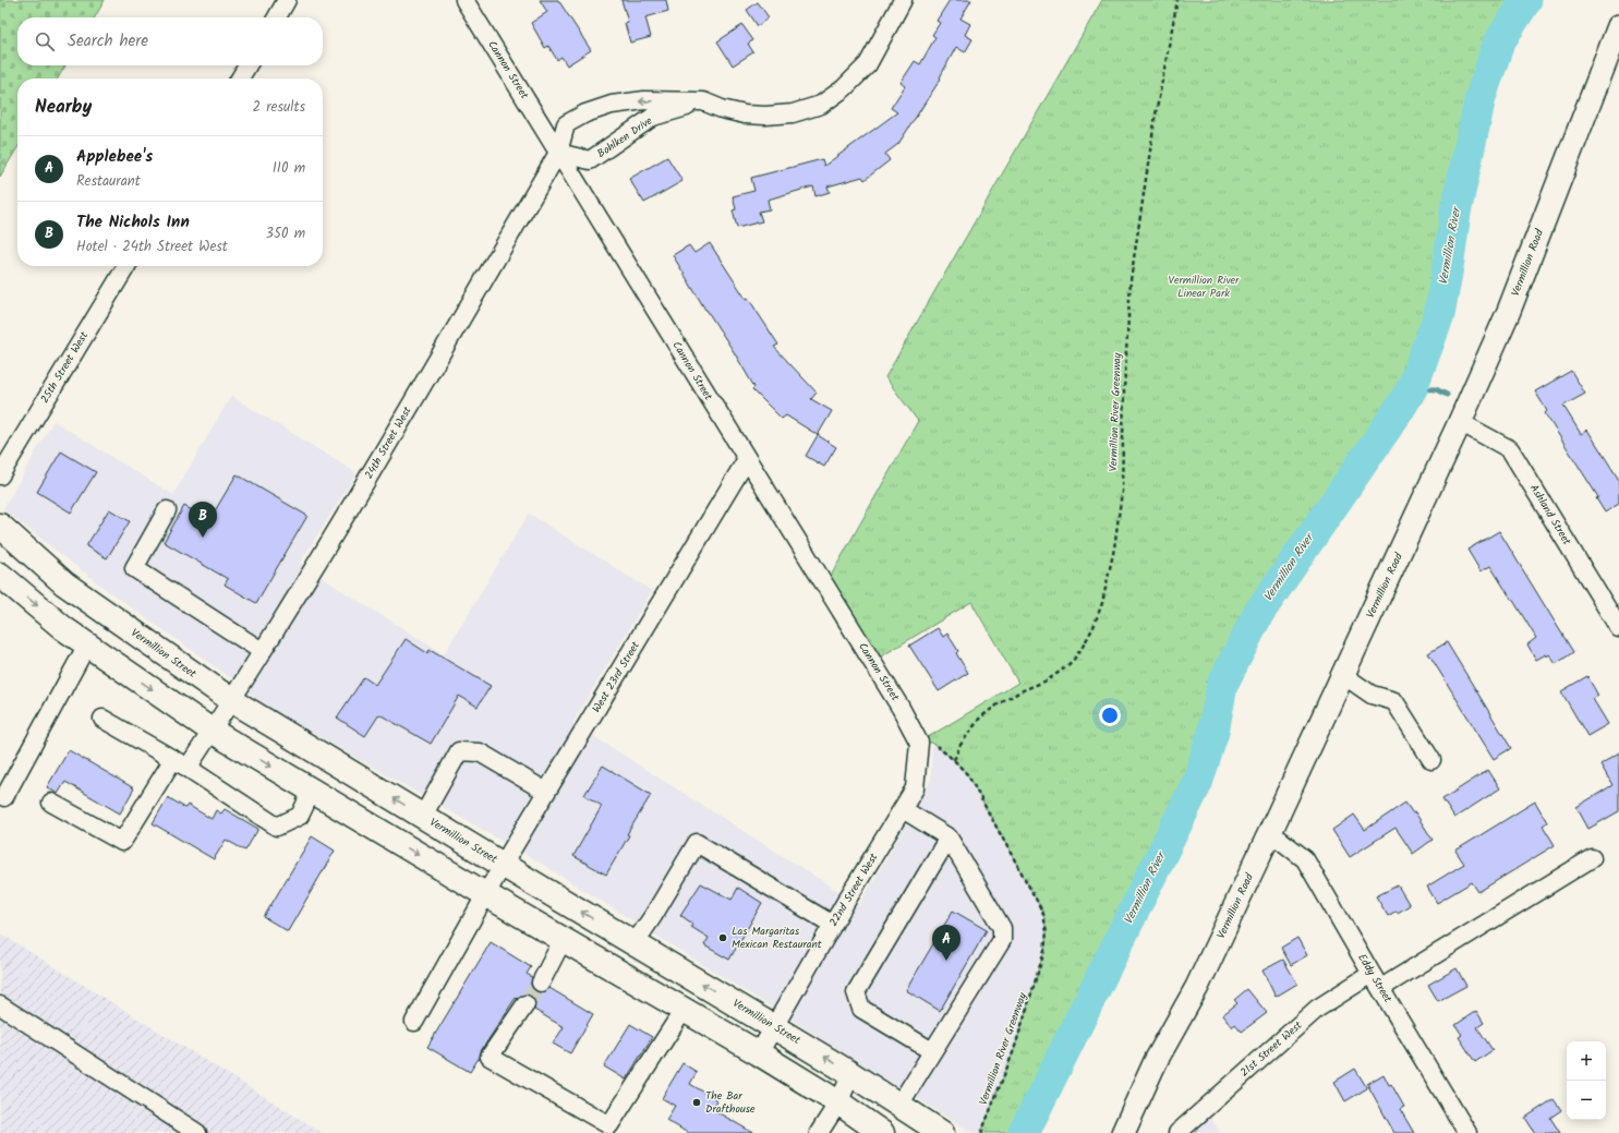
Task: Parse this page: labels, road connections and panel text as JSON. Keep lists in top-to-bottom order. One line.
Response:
{"streets":{"highway":["Vermillion Street"],"main road":["Vermillion Road"],"street":["Cannon Street","Bohlken Drive","25th Street West","24th Street West","Ashland Street","West 23rd Street","22nd Street West","Eddy Street","21st Street West"],"path":["Vermillion River Greenway"]},"crossings":[["Cannon Street","Bohlken Drive"],["Cannon Street","24th Street West"],["Cannon Street","West 23rd Street"],["Cannon Street","22nd Street West"],["Bohlken Drive","24th Street West"],["Vermillion Road","Ashland Street"],["Vermillion Road","Eddy Street"],["24th Street West","Vermillion Street"],["Vermillion Street","West 23rd Street"],["Vermillion Street","22nd Street West"],["Eddy Street","21st Street West"]],"water":["Vermillion River"],"parks":["Vermillion River Linear Park"],"places":["Las Margaritas Mexican Restaurant","The Bar Drafthouse"],"page":{"search":"Search here","heading":["Nearby","2 results"],"list":[{"mark":"A","name":"Applebee's","note":"Restaurant","value":"110 m"},{"mark":"B","name":"The Nichols Inn","note":"Hotel · 24th Street West","value":"350 m"}],"pins":["B","A"],"map_buttons":["+","−"]}}
